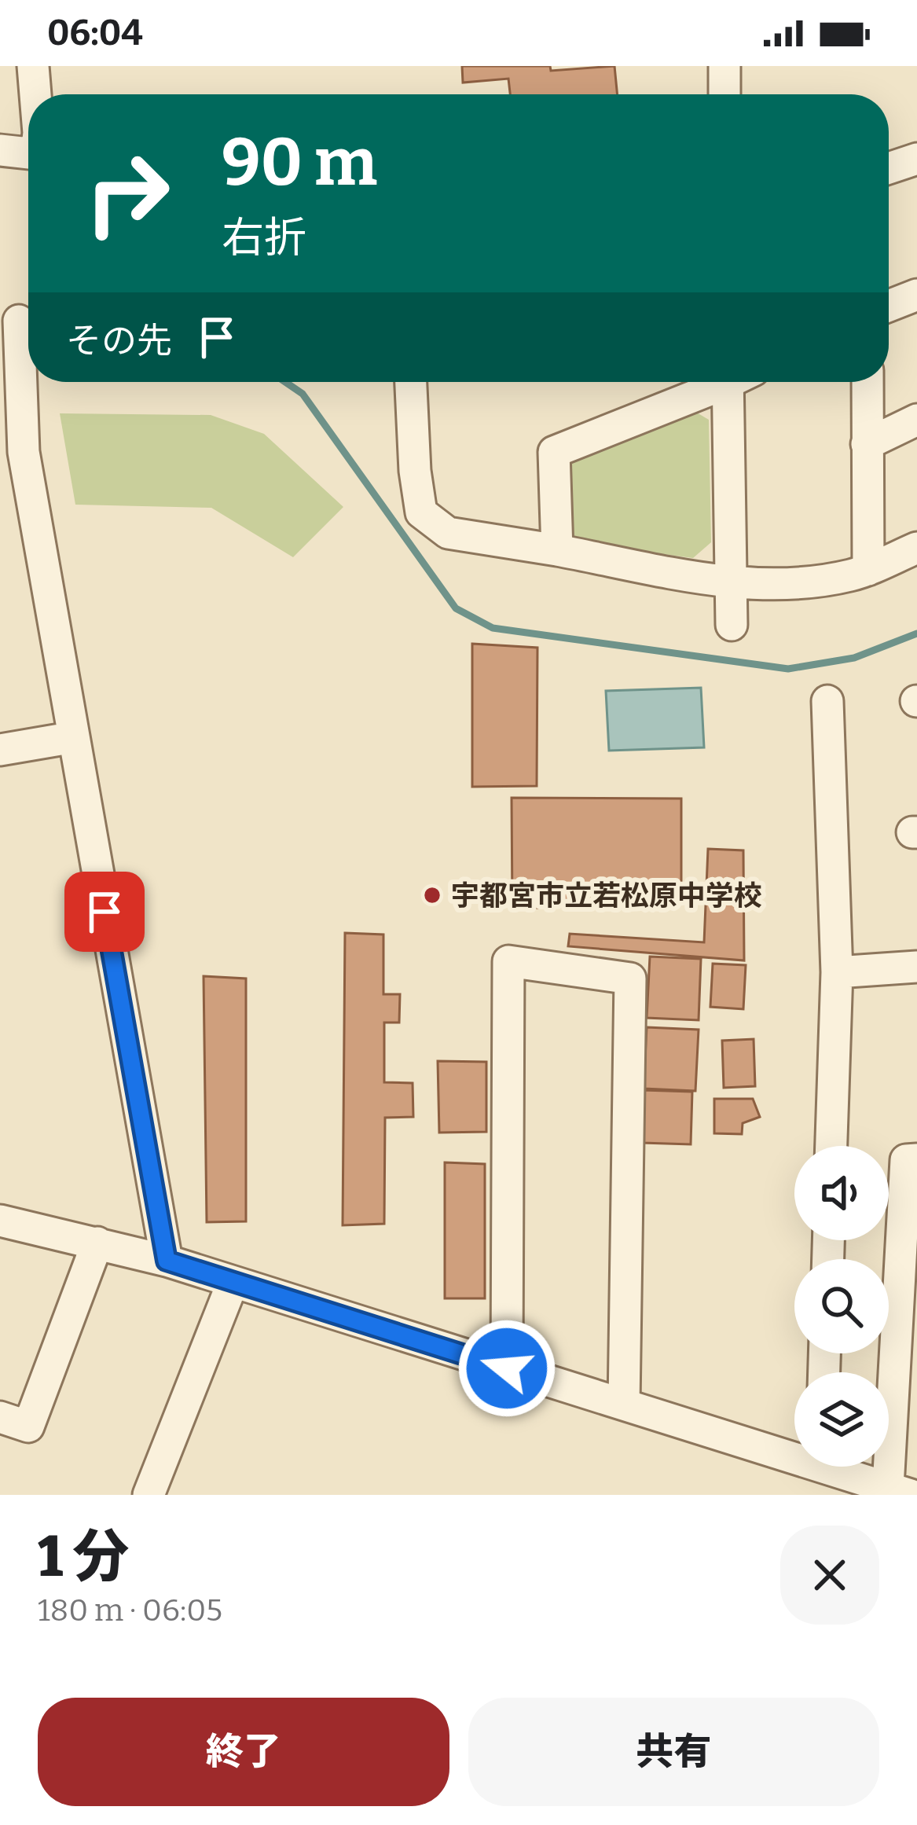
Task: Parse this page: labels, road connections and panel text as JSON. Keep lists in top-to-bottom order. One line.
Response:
{"places":["宇都宮市立若松原中学校"],"page":{"status":"06:04","turn":["90 m","右折"],"then":"その先","heading":["1 分","180 m · 06:05"],"buttons":["終了","共有"]}}
